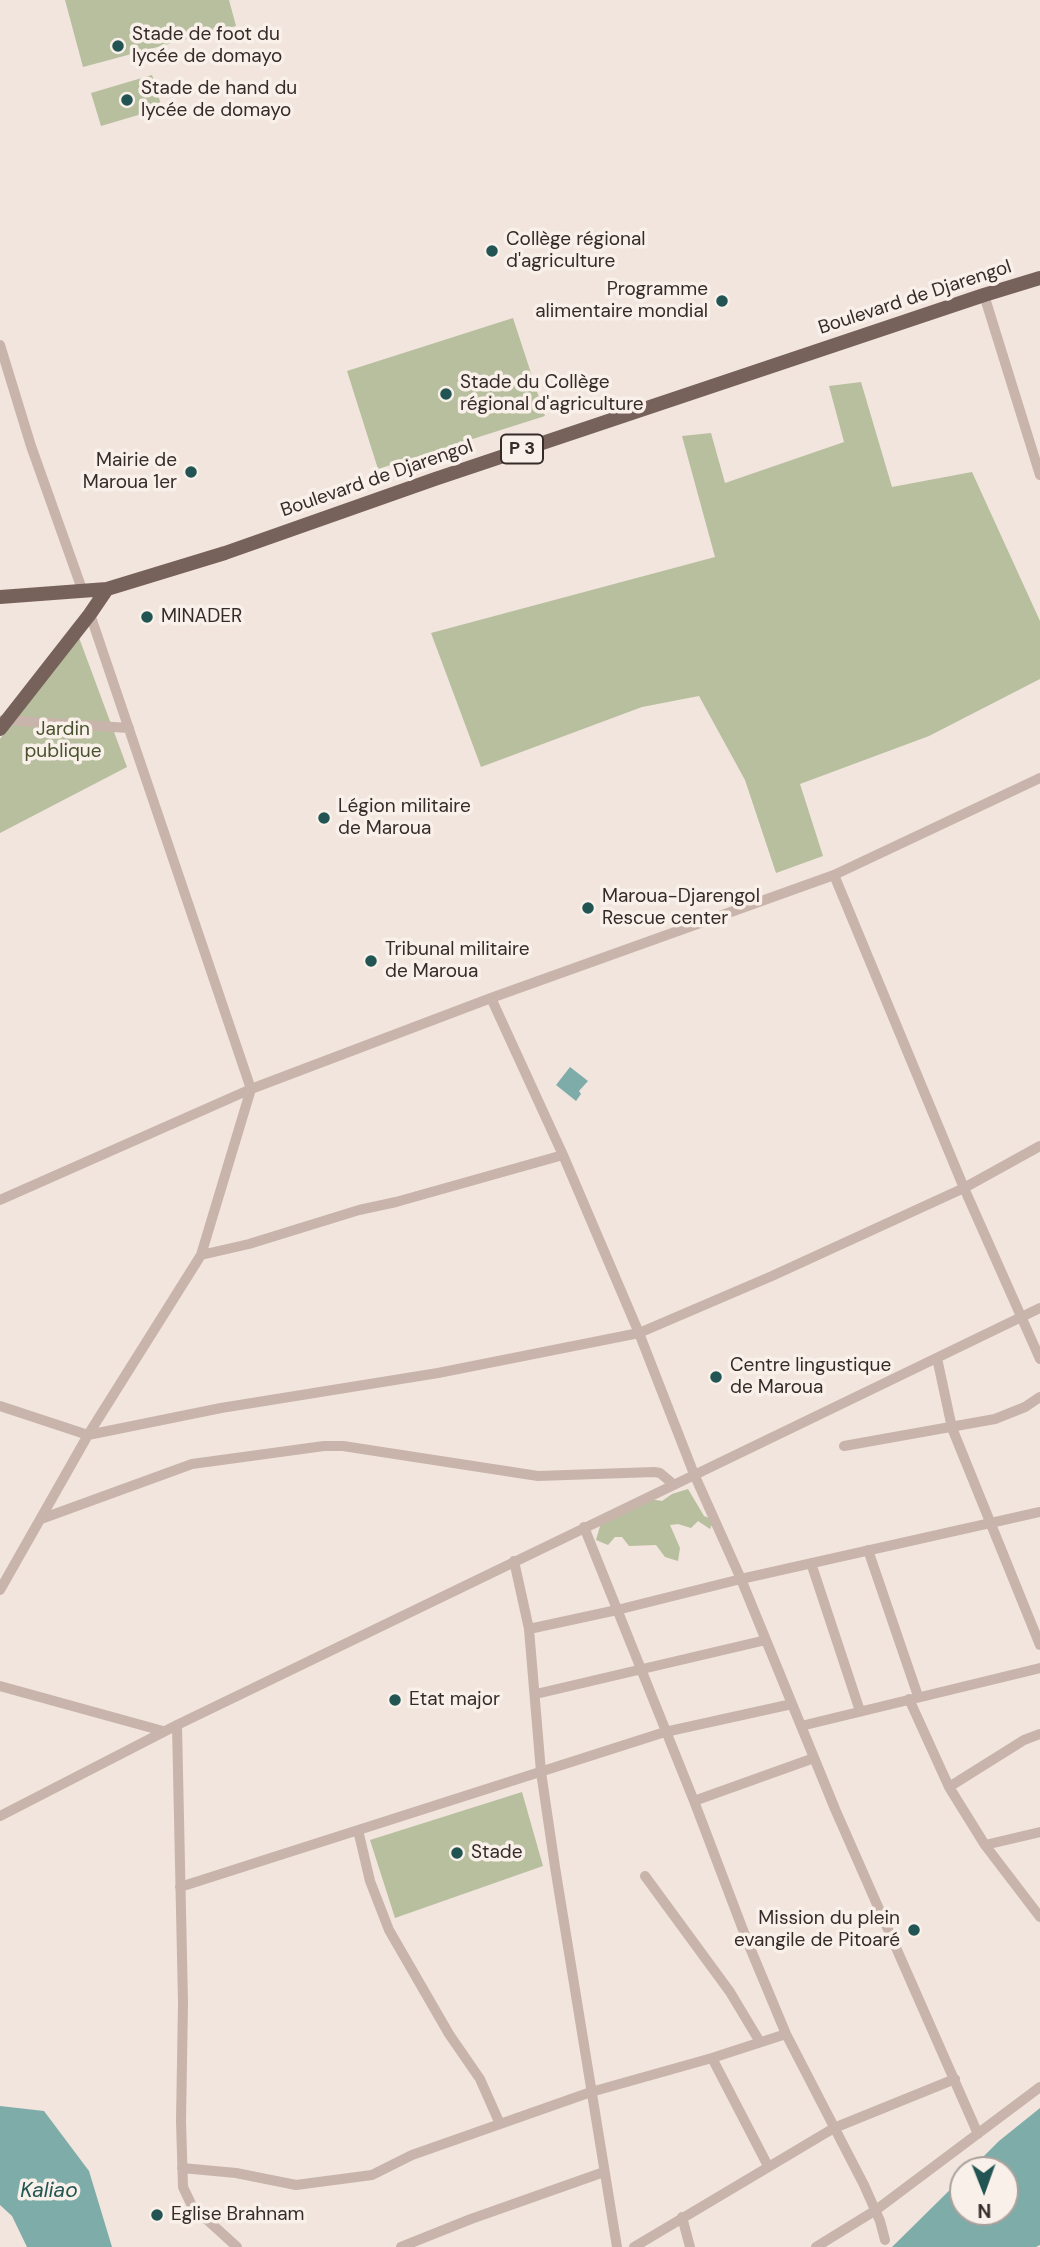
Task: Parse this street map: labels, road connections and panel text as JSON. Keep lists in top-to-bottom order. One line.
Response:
{"streets":{"main road":["Boulevard de Djarengol","P 3"]},"water":["Kaliao"],"parks":["Jardin publique"],"places":["Stade de foot du lycée de domayo","Stade de hand du lycée de domayo","Collège régional d'agriculture","Programme alimentaire mondial","Stade du Collège régional d'agriculture","Mairie de Maroua 1er","MINADER","Légion militaire de Maroua","Maroua-Djarengol Rescue center","Tribunal militaire de Maroua","Centre lingustique de Maroua","Etat major","Stade","Mission du plein evangile de Pitoaré","Eglise Brahnam"],"north":"bottom"}
